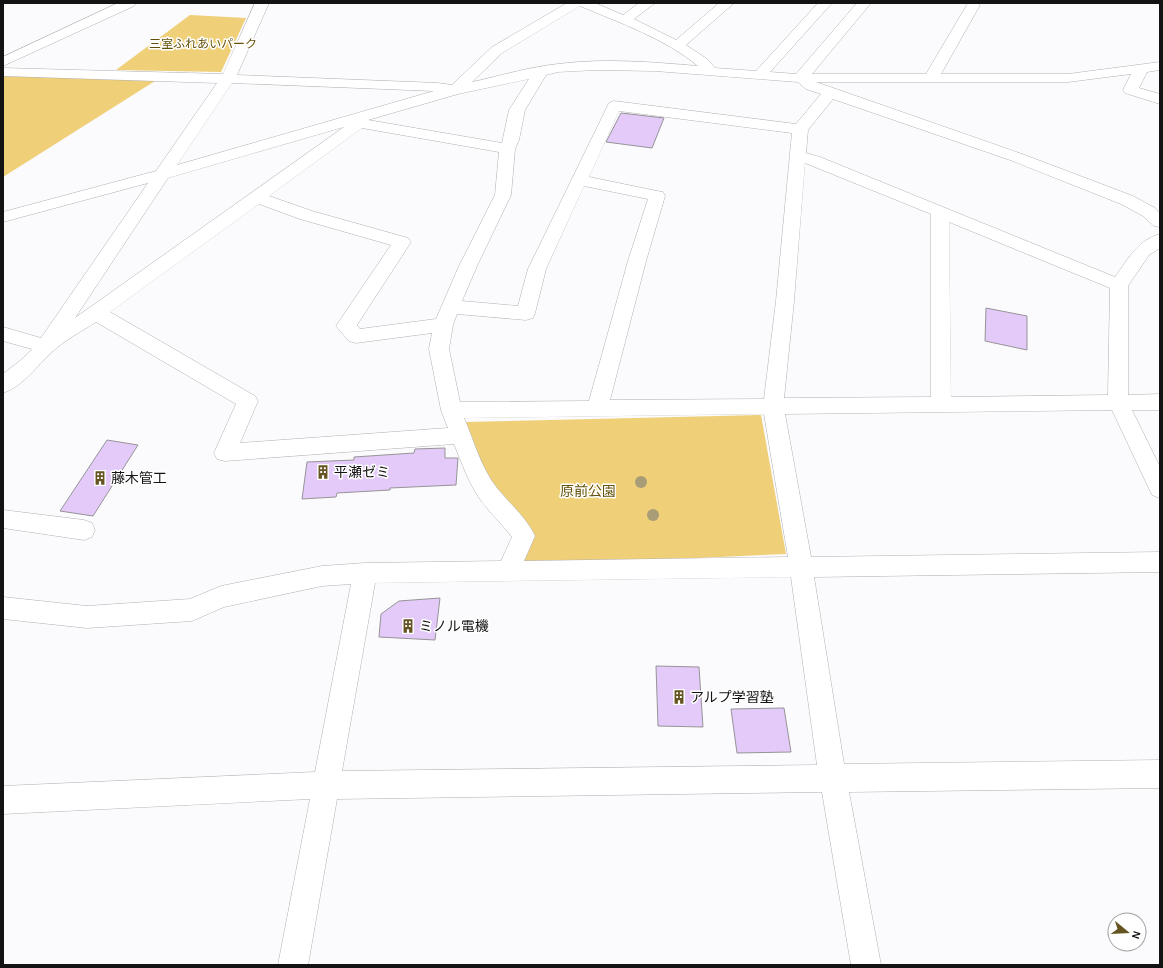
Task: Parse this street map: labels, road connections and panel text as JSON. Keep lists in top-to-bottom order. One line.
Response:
{"parks":["三室ふれあいパーク","原前公園"],"places":{"building":["平瀬ゼミ","藤木管工","ミノル電機","アルプ学習塾"]},"north":"right"}
